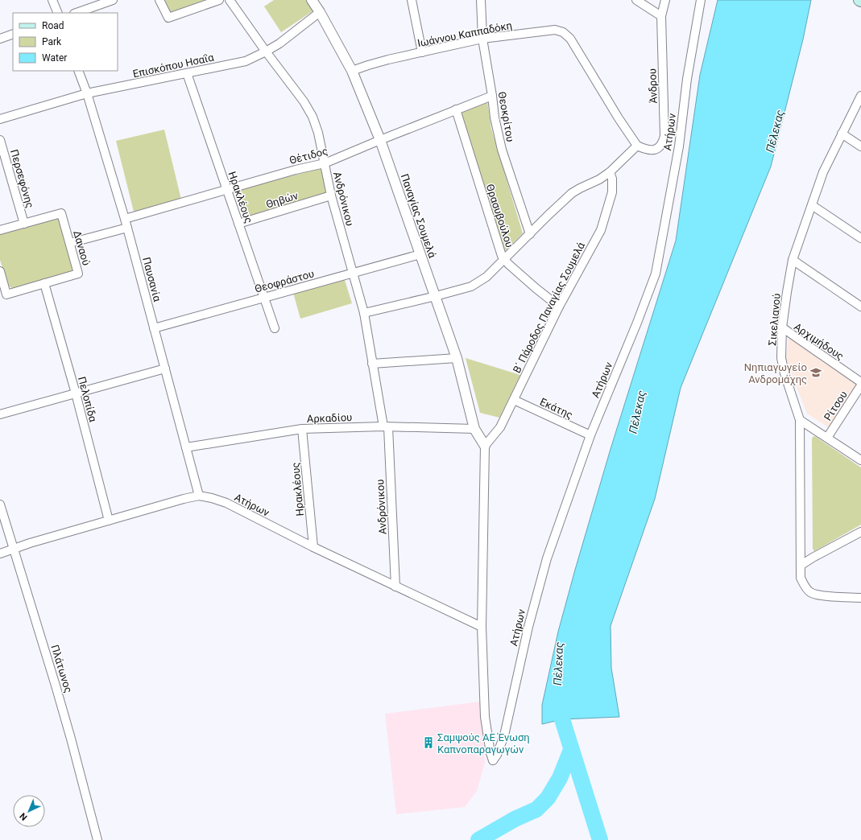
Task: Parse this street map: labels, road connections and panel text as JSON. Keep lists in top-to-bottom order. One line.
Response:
{"streets":{"street":["Ιωάννου Καππαδόκη","Επισκόπου Ησαΐα","Άνδρου","Θεοκρίτου","Ατήρων","Θέτιδος","Περσεφόνης","Ηρακλέους","Ανδρόνικου","Θηβών","Παναγίας Σουμελά","Θρασυβούλου","Δαναού","Παυσανία","Θεοφράστου","Β΄ Πάροδος Παναγίας Σουμελά","Σικελιανού","Αρχιμήδους","Πελοπίδα","Ρίτσου","Εκάτης","Αρκαδίου","Πλάτωνος"]},"crossings":[["Ιωάννου Καππαδόκη","Άνδρου"],["Ιωάννου Καππαδόκη","Θεοκρίτου"],["Ιωάννου Καππαδόκη","Παναγίας Σουμελά"],["Επισκόπου Ησαΐα","Ηρακλέους"],["Επισκόπου Ησαΐα","Ανδρόνικου"],["Επισκόπου Ησαΐα","Παναγίας Σουμελά"],["Επισκόπου Ησαΐα","Παυσανία"],["Θεοκρίτου","Θέτιδος"],["Ατήρων","Ηρακλέους"],["Ατήρων","Ανδρόνικου"],["Ατήρων","Παυσανία"],["Ατήρων","Πελοπίδα"],["Ατήρων","Εκάτης"],["Ατήρων","Πλάτωνος"],["Θέτιδος","Ηρακλέους"],["Θέτιδος","Ανδρόνικου"],["Θέτιδος","Παναγίας Σουμελά"],["Θέτιδος","Θρασυβούλου"],["Θέτιδος","Παυσανία"],["Περσεφόνης","Δαναού"],["Ηρακλέους","Θηβών"],["Ηρακλέους","Θεοφράστου"],["Ηρακλέους","Αρκαδίου"],["Ανδρόνικου","Θηβών"],["Ανδρόνικου","Θεοφράστου"],["Ανδρόνικου","Αρκαδίου"],["Παναγίας Σουμελά","Θεοφράστου"],["Παναγίας Σουμελά","Β΄ Πάροδος Παναγίας Σουμελά"],["Παναγίας Σουμελά","Αρκαδίου"],["Θρασυβούλου","Β΄ Πάροδος Παναγίας Σουμελά"],["Δαναού","Πελοπίδα"],["Παυσανία","Θεοφράστου"],["Παυσανία","Αρκαδίου"],["Β΄ Πάροδος Παναγίας Σουμελά","Εκάτης"],["Σικελιανού","Αρχιμήδους"]],"water":["Πέλεκας"],"places":{"school or university":["Νηπιαγωγείο Ανδρομάχης"],"building":["Σαμψούς ΑΕ Ένωση Καπνοπαραγωγών"]},"legend":["Road","Park","Water"],"north":"bottom left"}
